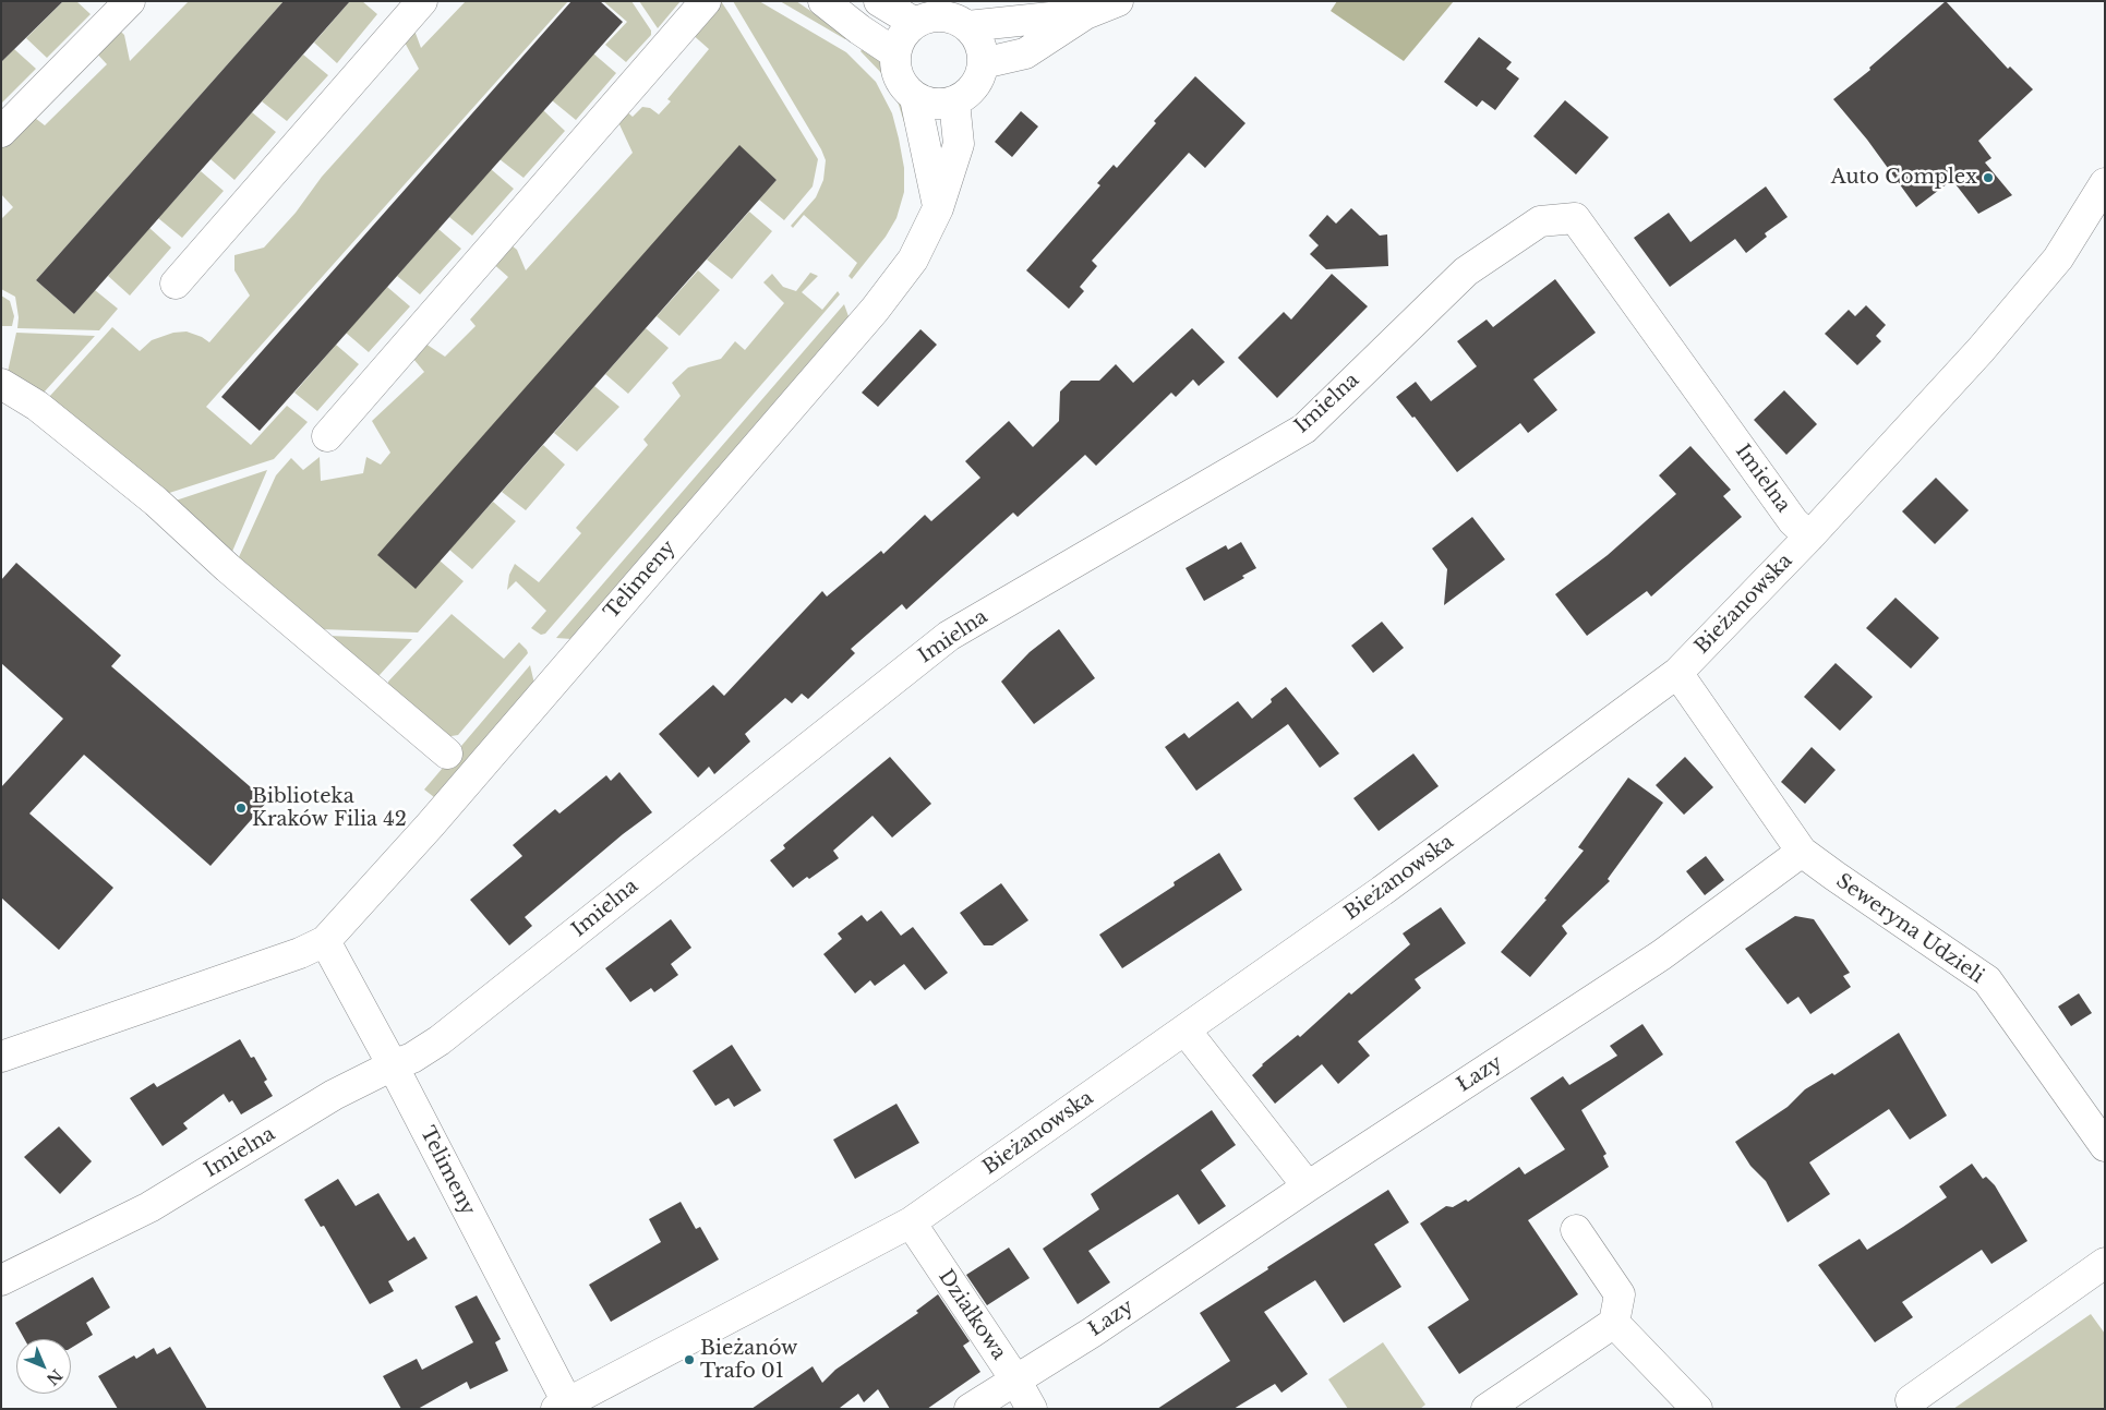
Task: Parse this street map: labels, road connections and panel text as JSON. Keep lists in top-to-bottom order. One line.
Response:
{"streets":{"street":["Imielna","Telimeny","Bieżanowska","Seweryna Udzieli","Łazy","Działkowa"]},"crossings":[["Imielna","Telimeny"],["Imielna","Bieżanowska"],["Telimeny","Bieżanowska"],["Bieżanowska","Działkowa"],["Seweryna Udzieli","Łazy"],["Łazy","Działkowa"]],"places":["Auto Complex","Biblioteka Kraków Filia 42","Bieżanów Trafo 01"],"north":"bottom right"}
